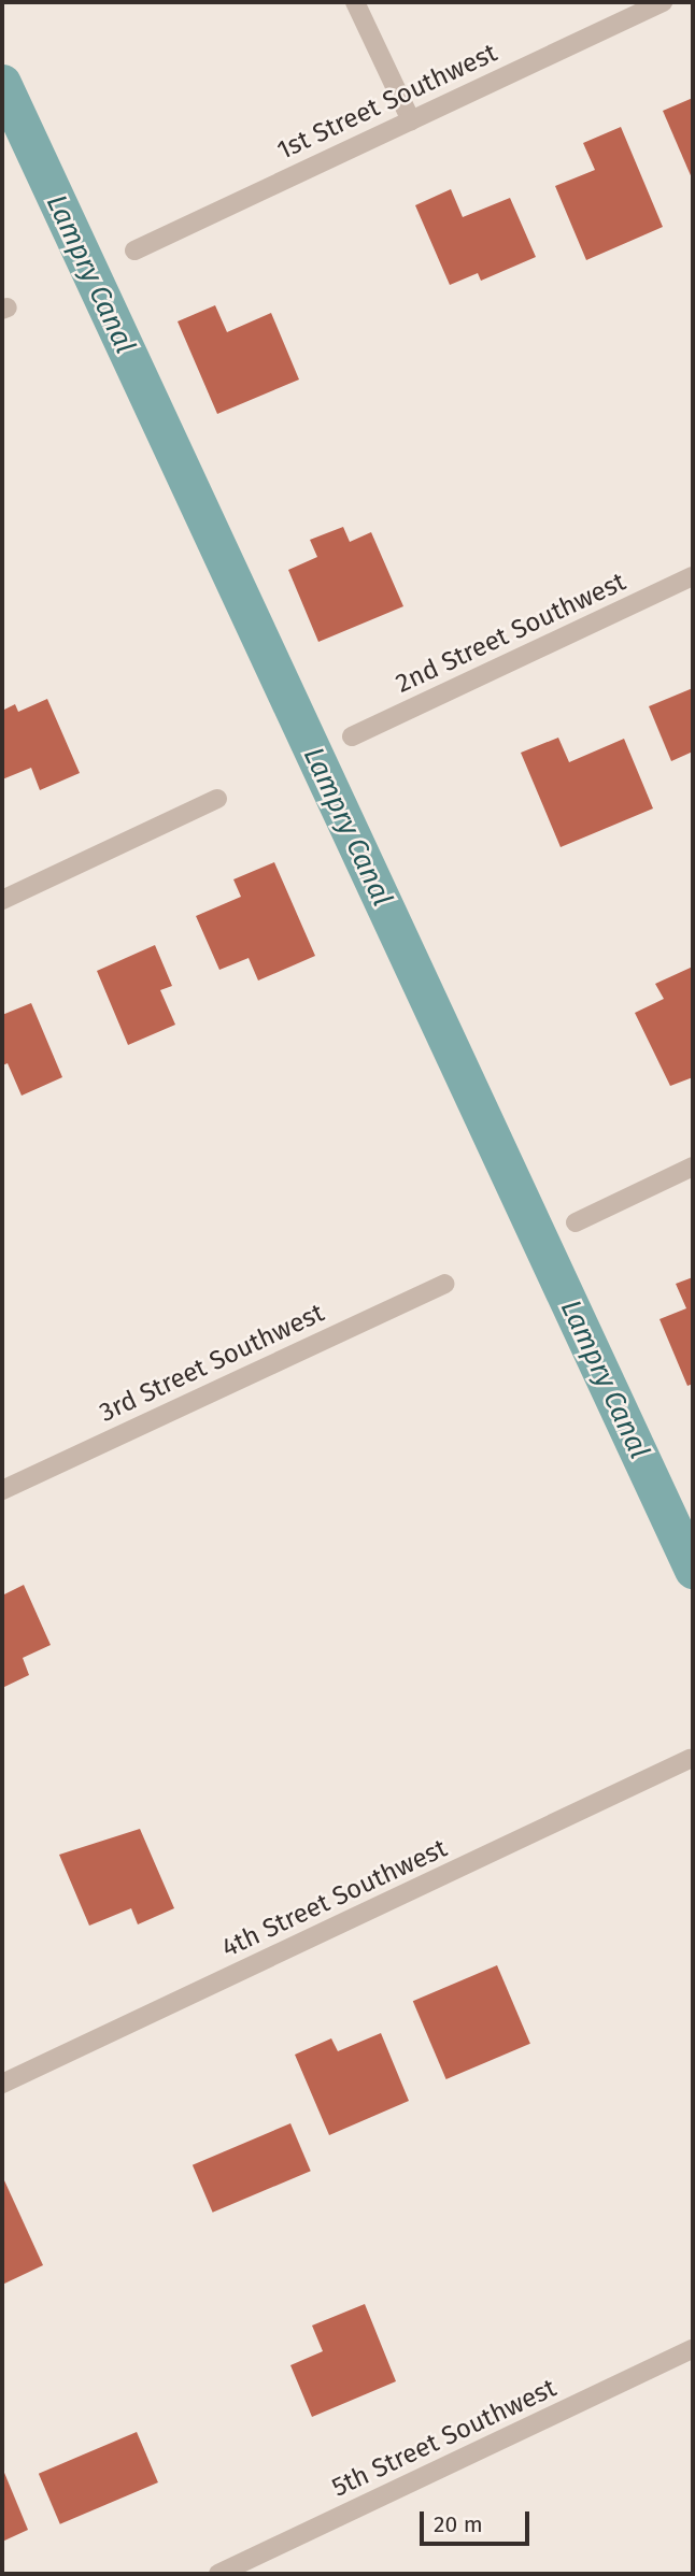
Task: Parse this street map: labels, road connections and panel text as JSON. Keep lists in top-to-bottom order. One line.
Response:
{"streets":{"street":["1st Street Southwest","2nd Street Southwest","3rd Street Southwest","4th Street Southwest","5th Street Southwest"]},"water":["Lampry Canal"],"scale_bar":"20 m"}
